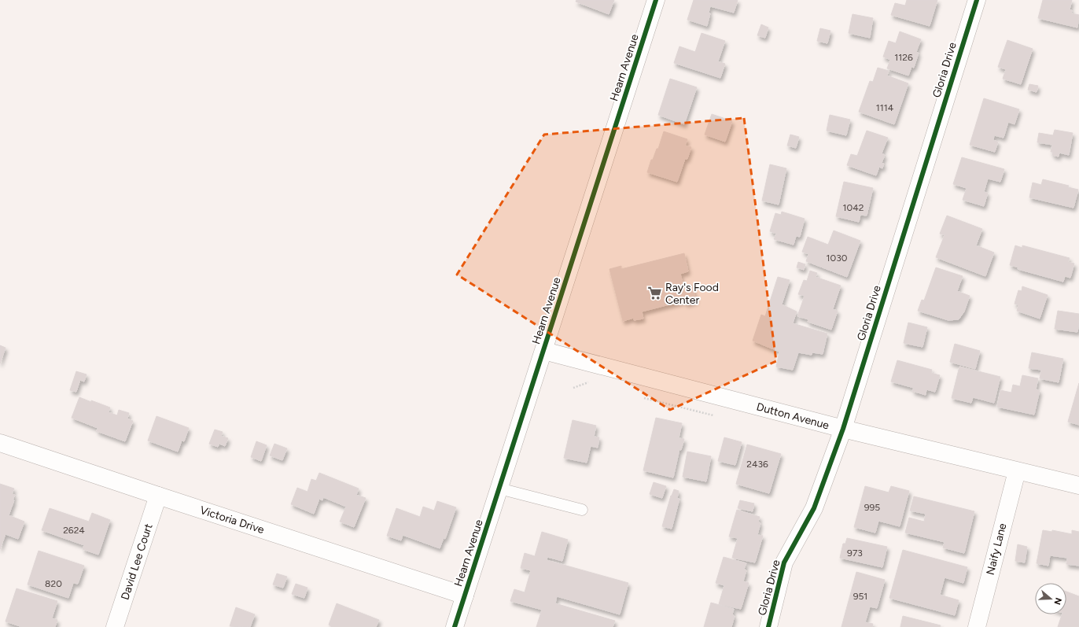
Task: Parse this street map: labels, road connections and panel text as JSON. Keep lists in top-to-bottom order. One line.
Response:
{"streets":{"street":["Hearn Avenue","Gloria Drive","Dutton Avenue","Victoria Drive","Naify Lane","David Lee Court"]},"crossings":[["Hearn Avenue","Dutton Avenue"],["Hearn Avenue","Victoria Drive"],["Gloria Drive","Dutton Avenue"],["Dutton Avenue","Naify Lane"],["Victoria Drive","David Lee Court"]],"places":{"supermarket":["Ray's Food Center"]},"house_numbers":["1126","1114","1042","1030","2436","995","2624","973","820","951"],"north":"right"}
